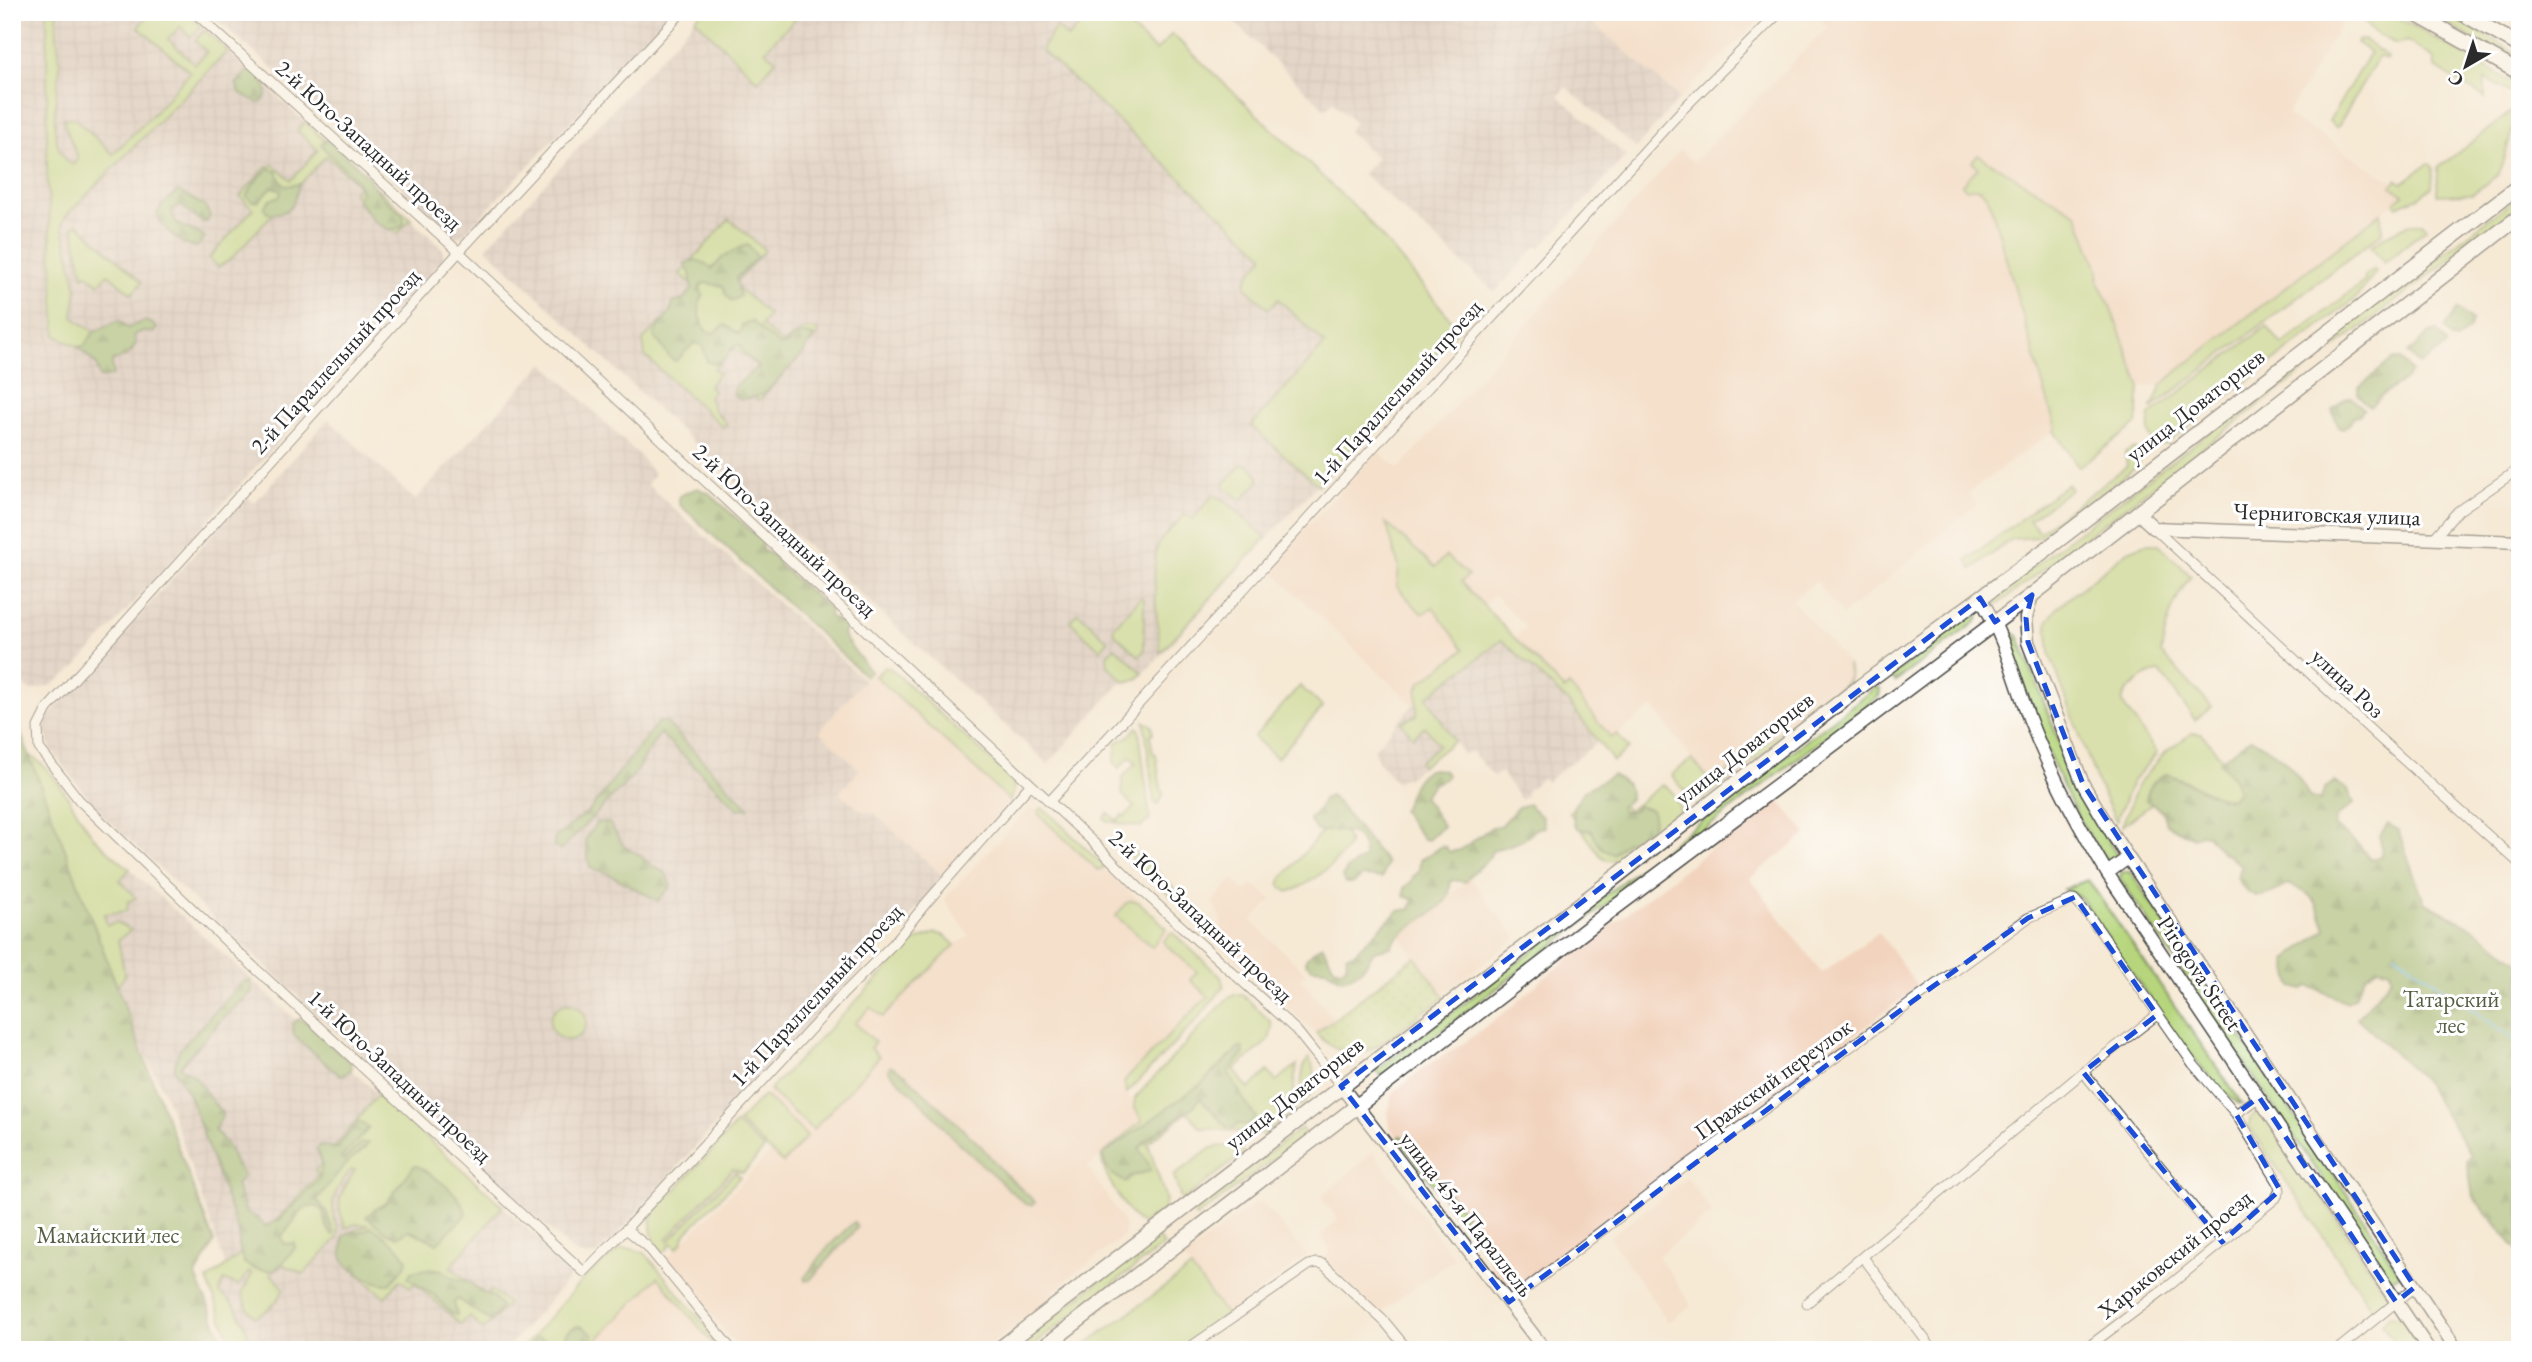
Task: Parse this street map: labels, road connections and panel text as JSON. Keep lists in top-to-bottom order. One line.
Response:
{"streets":{"main road":["улица Доваторцев","Черниговская улица","Pirogova Street","улица 45-я Параллель"],"street":["2-й Юго-Западный проезд","2-й Параллельный проезд","1-й Параллельный проезд","улица Роз","1-й Юго-Западный проезд","Пражский переулок","Харьковский проезд"]},"crossings":[["2-й Юго-Западный проезд","2-й Параллельный проезд"],["2-й Юго-Западный проезд","1-й Параллельный проезд"],["2-й Юго-Западный проезд","улица Доваторцев"],["2-й Юго-Западный проезд","улица 45-я Параллель"],["2-й Параллельный проезд","1-й Юго-Западный проезд"],["1-й Параллельный проезд","1-й Юго-Западный проезд"],["улица Доваторцев","Pirogova Street"],["улица Доваторцев","улица 45-я Параллель"],["Черниговская улица","улица Роз"],["Пражский переулок","улица 45-я Параллель"]],"parks":["Татарский лес","Мамайский лес"],"north":"bottom left"}
